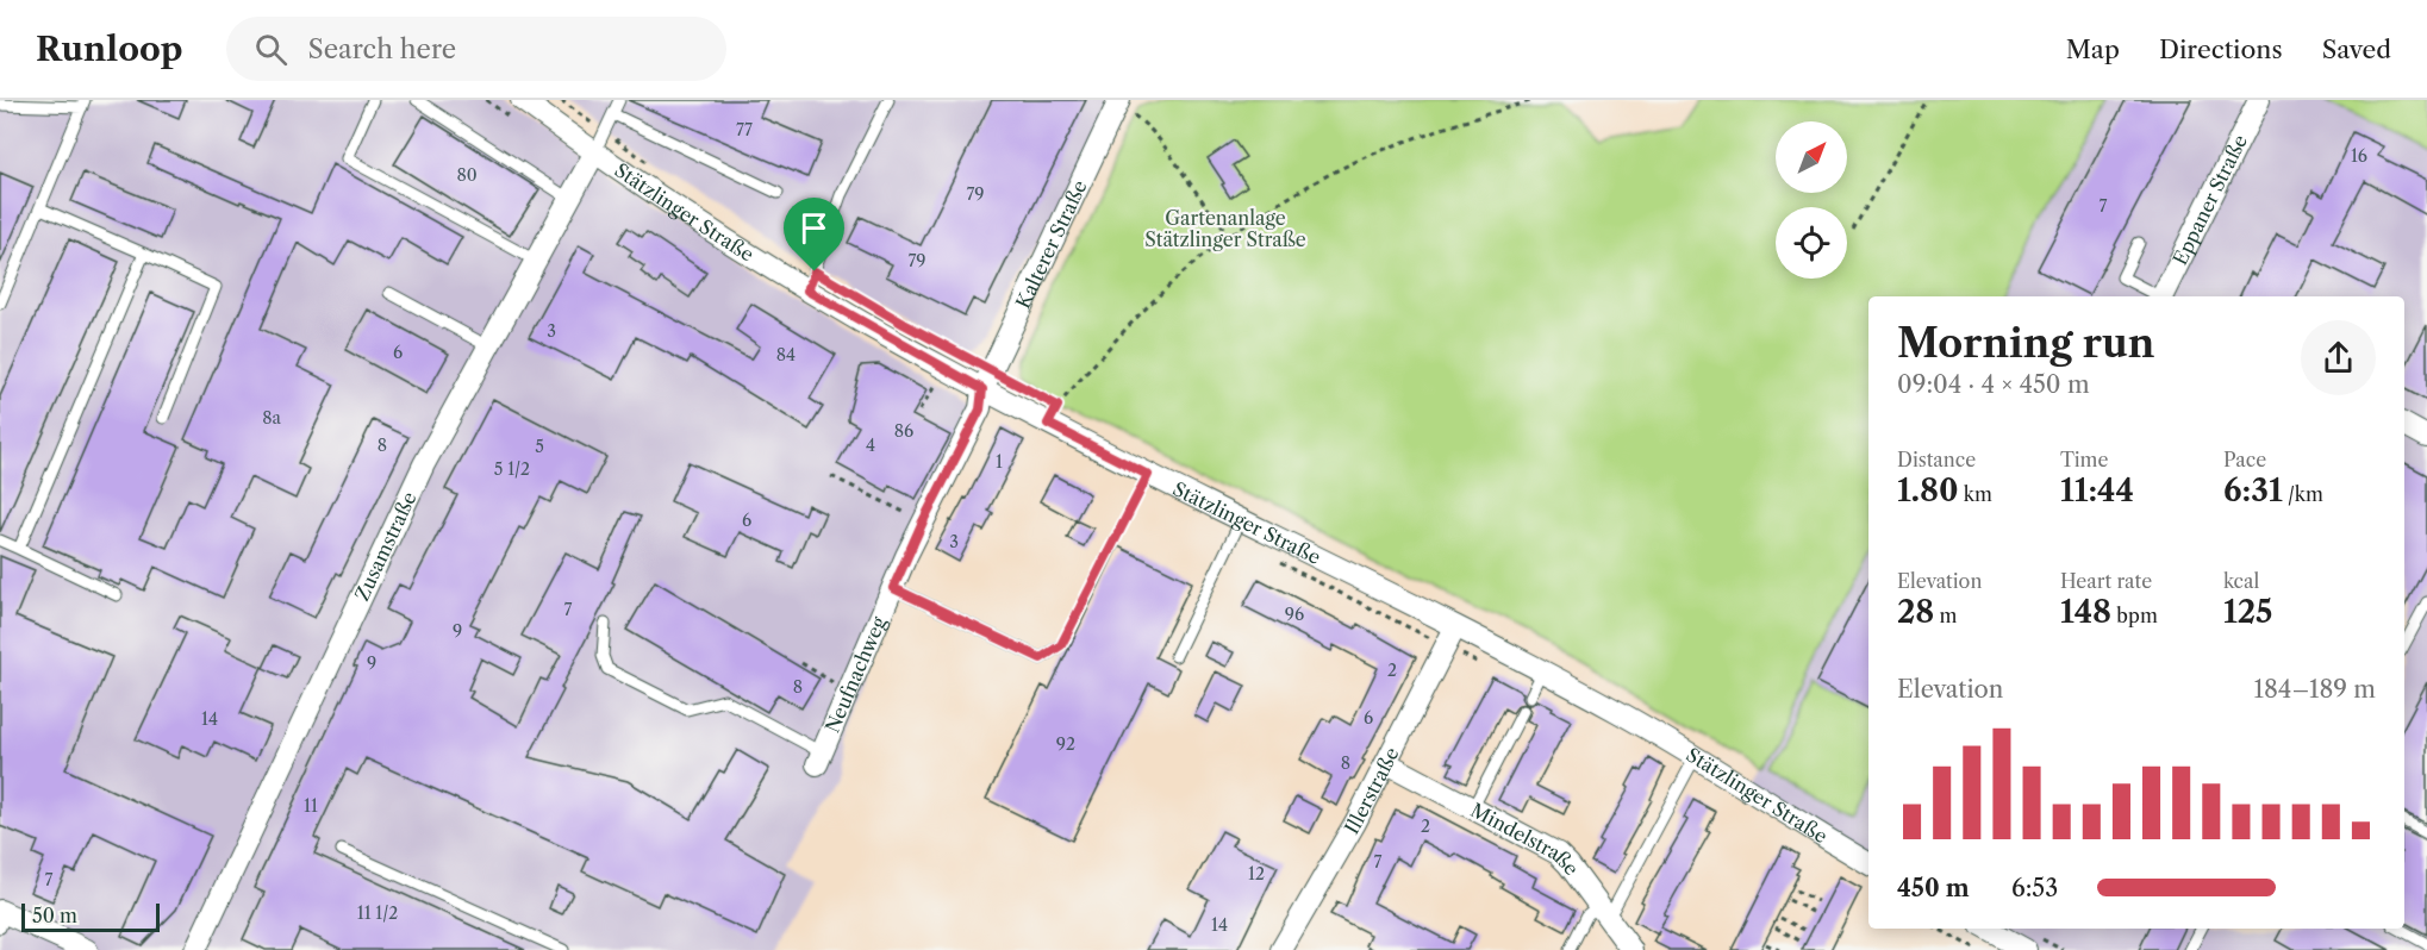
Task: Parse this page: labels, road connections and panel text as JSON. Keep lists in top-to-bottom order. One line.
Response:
{"streets":{"street":["Eppaner Straße","Stätzlinger Straße","Kalterer Straße","Zusamstraße","Neufnachweg","Illerstraße","Mindelstraße"]},"crossings":[["Stätzlinger Straße","Kalterer Straße"],["Stätzlinger Straße","Zusamstraße"],["Stätzlinger Straße","Neufnachweg"],["Stätzlinger Straße","Illerstraße"],["Kalterer Straße","Neufnachweg"],["Illerstraße","Mindelstraße"]],"parks":["Gartenanlage Stätzlinger Straße"],"house_numbers":["77","16","80","79","7","79","3","6","84","8a","86","8","4","5","1","5 1/2","6","3","7","96","9","9","2","8","6","14","92","8","11","2","7","12","7","11 1/2","14"],"scale_bar":"50 m","north":"top right","page":{"header":"Runloop","search":"Search here","nav":["Map","Directions","Saved"],"heading":["Morning run","09:04 · 4 × 450 m"],"stats":[["Distance","1.80 km"],["Time","11:44"],["Pace","6:31 /km"],["Elevation","28 m"],["Heart rate","148 bpm"],["kcal","125"]],"chart":["Elevation","184–189 m"],"list":[{"name":"450 m","note":"6:53"}],"scale":"50 m"}}
